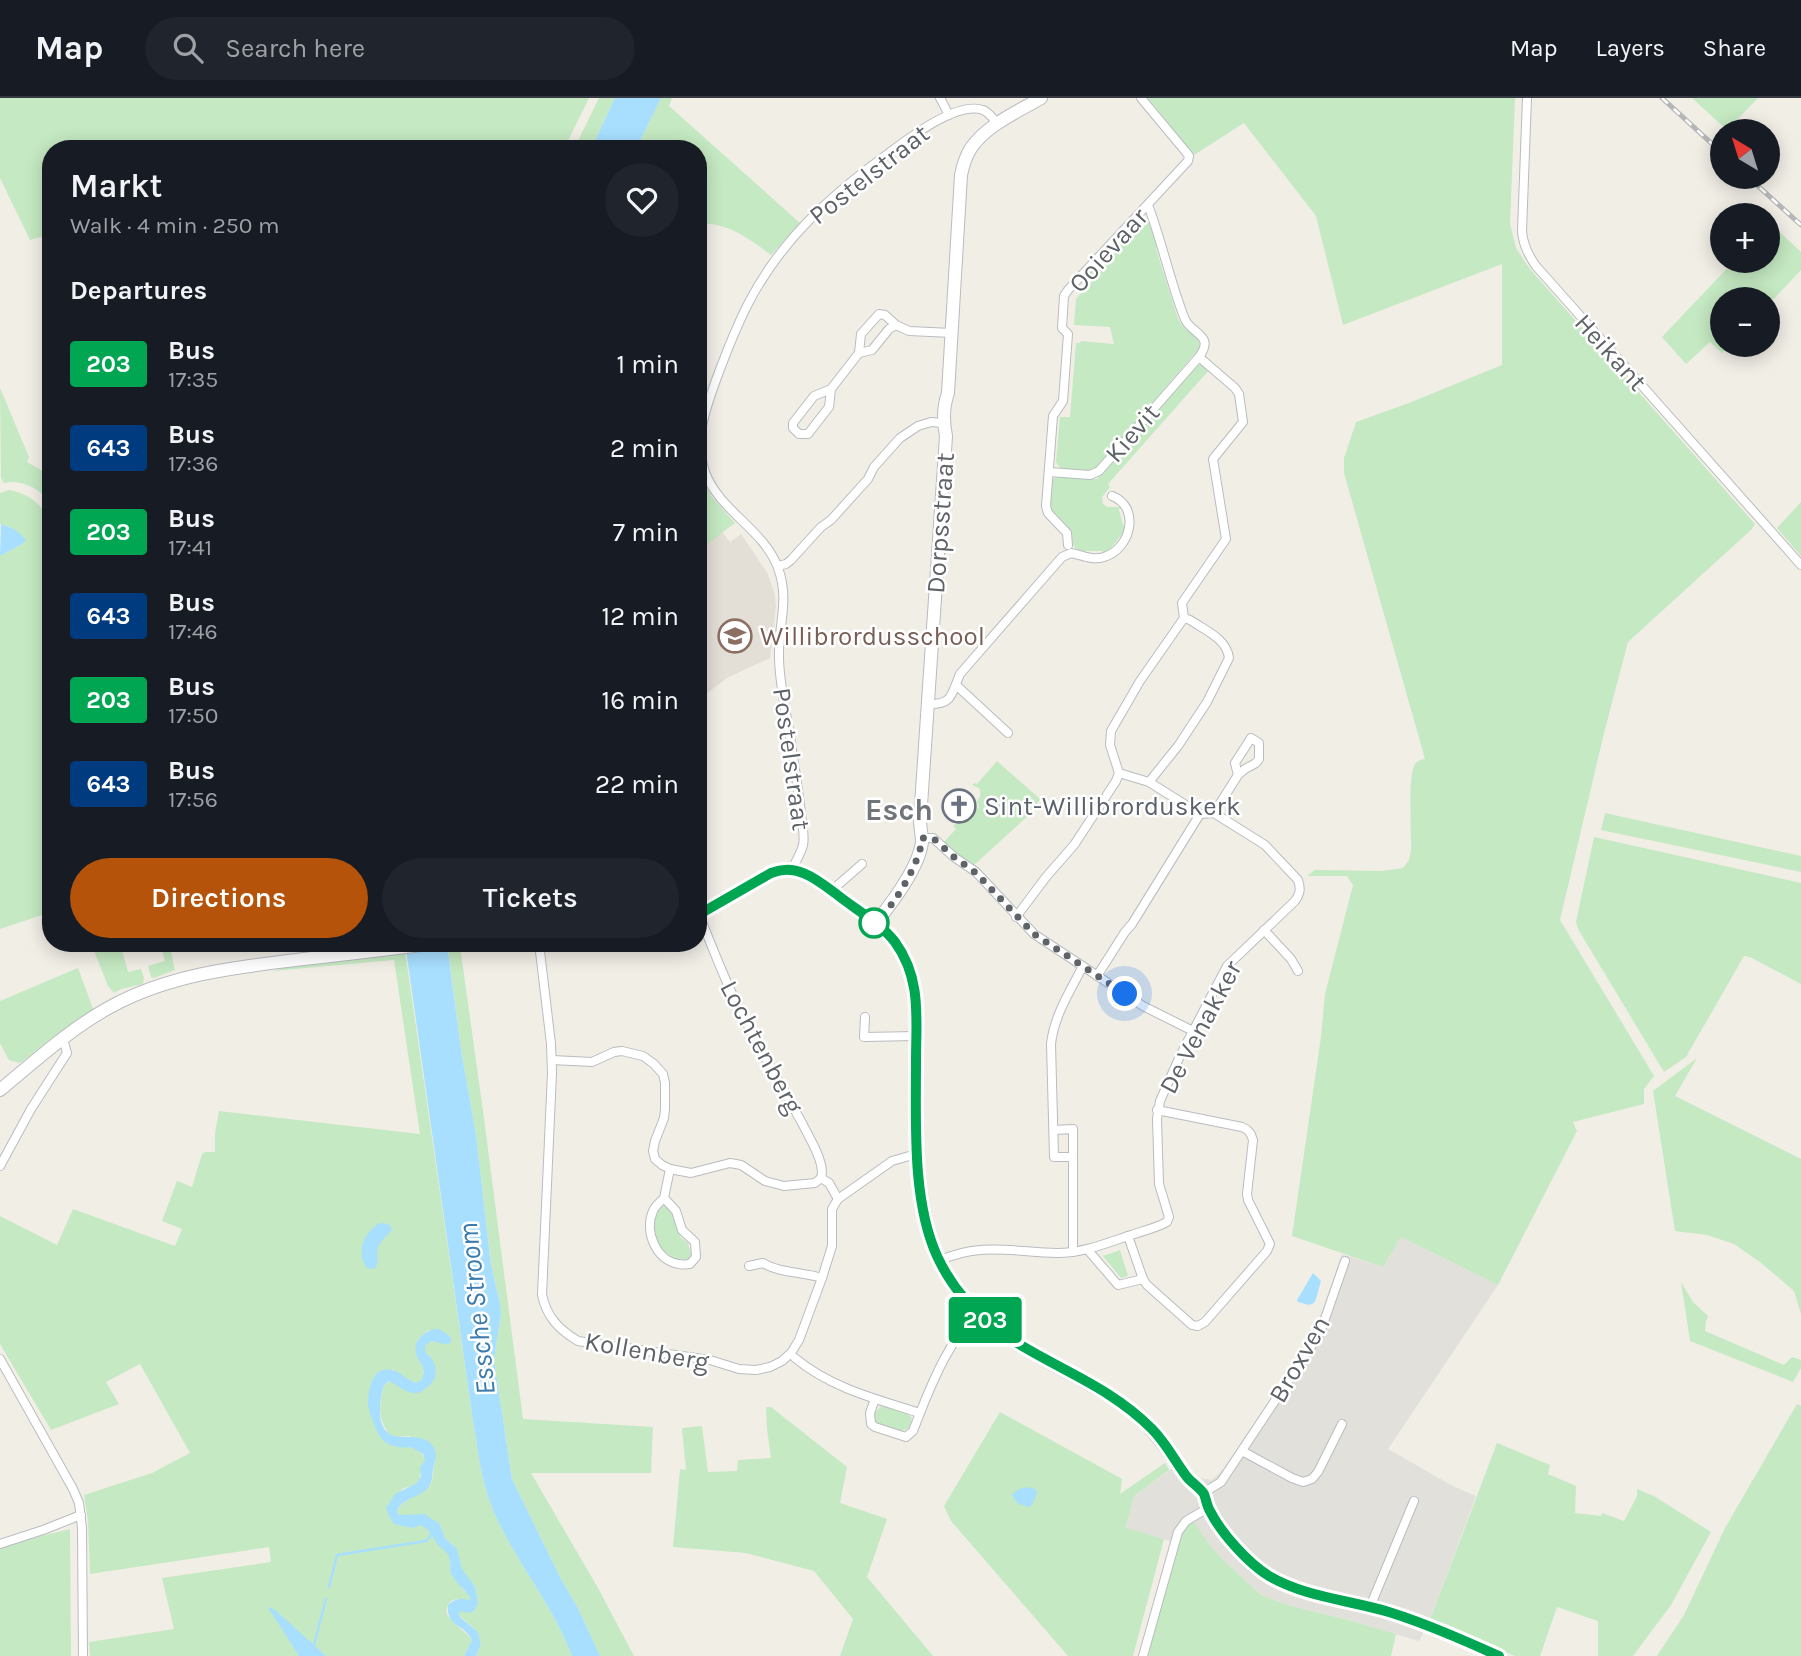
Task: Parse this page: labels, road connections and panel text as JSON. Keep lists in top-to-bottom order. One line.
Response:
{"streets":{"street":["Postelstraat","Ooievaar","Heikant","Kievit","Dorpsstraat","De Venakker","Lochtenberg","Kollenberg","Broxven"]},"crossings":[["Postelstraat","Dorpsstraat"],["Ooievaar","Kievit"]],"districts":["Esch"],"water":["Essche Stroom"],"places":{"school or university":["Willibrordusschool"],"church":["Sint-Willibrorduskerk"]},"lines":["bus line 203"],"north":"top left","page":{"header":"Map","search":"Search here","nav":["Map","Layers","Share"],"on_map":"203","map_buttons":["+","−"],"heading":[["Markt","Walk · 4 min · 250 m"],"Departures"],"list":[{"mark":"203","name":"Bus","note":"17:35","value":"1 min"},{"mark":"643","name":"Bus","note":"17:36","value":"2 min"},{"mark":"203","name":"Bus","note":"17:41","value":"7 min"},{"mark":"643","name":"Bus","note":"17:46","value":"12 min"},{"mark":"203","name":"Bus","note":"17:50","value":"16 min"},{"mark":"643","name":"Bus","note":"17:56","value":"22 min"}],"buttons":["Directions","Tickets"]}}
